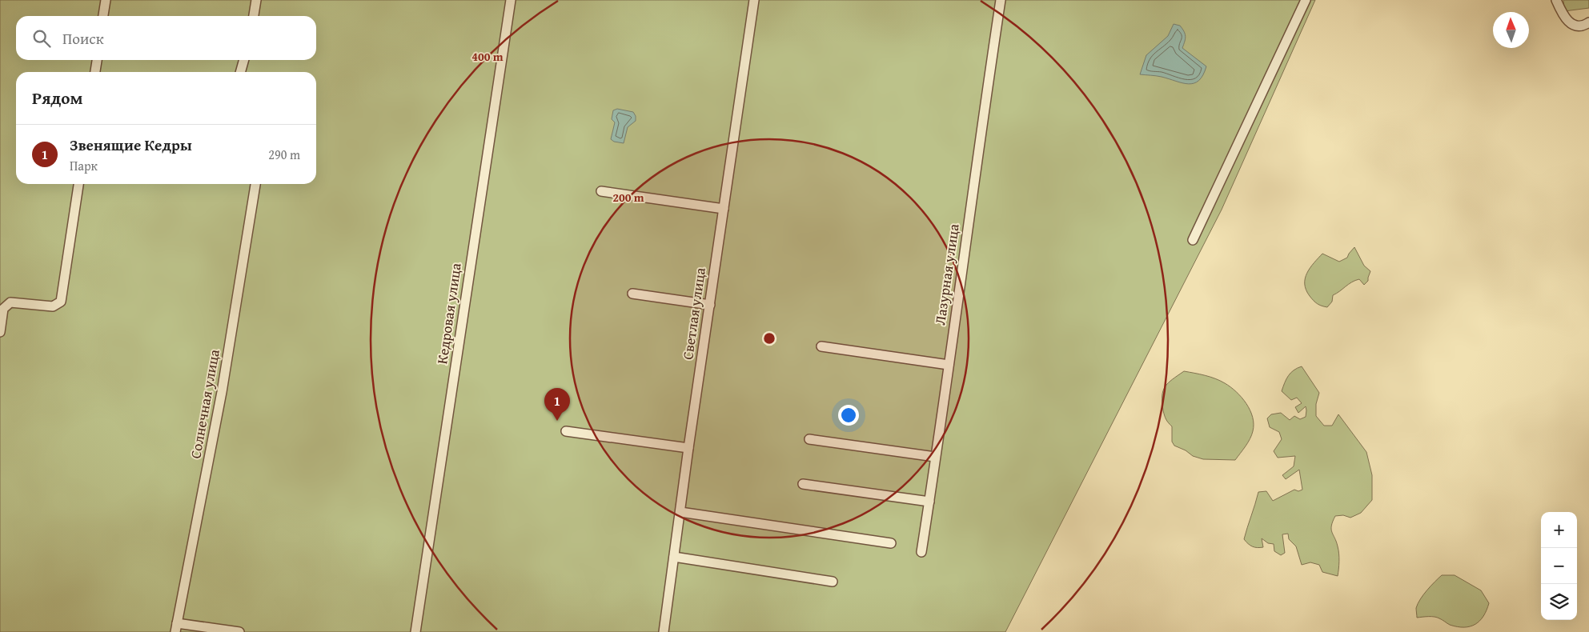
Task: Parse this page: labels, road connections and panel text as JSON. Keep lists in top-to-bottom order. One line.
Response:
{"streets":{"street":["Лазурная улица","Кедровая улица","Светлая улица","Солнечная улица"]},"north":"top","page":{"search":"Поиск","heading":"Рядом","list":[{"mark":"1","name":"Звенящие Кедры","note":"Парк","value":"290 m"}],"pins":"1","map_buttons":["+","−"]},"rings":["400 m","200 m"]}
